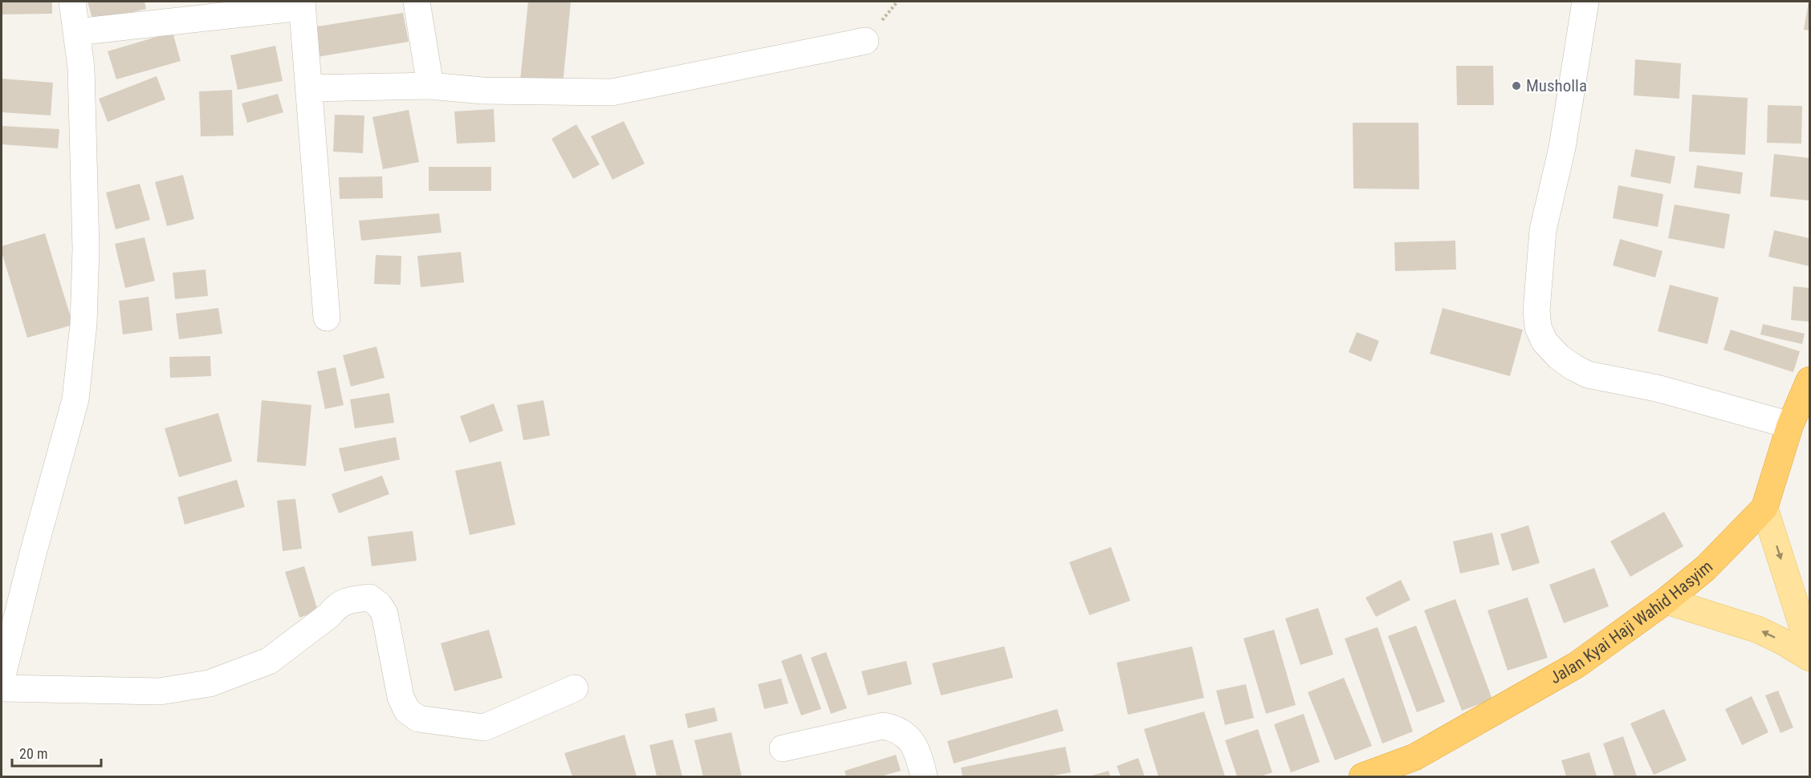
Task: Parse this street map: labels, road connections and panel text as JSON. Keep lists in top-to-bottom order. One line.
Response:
{"streets":{"highway":["Jalan Kyai Haji Wahid Hasyim"]},"places":["Musholla"],"scale_bar":"20 m"}
